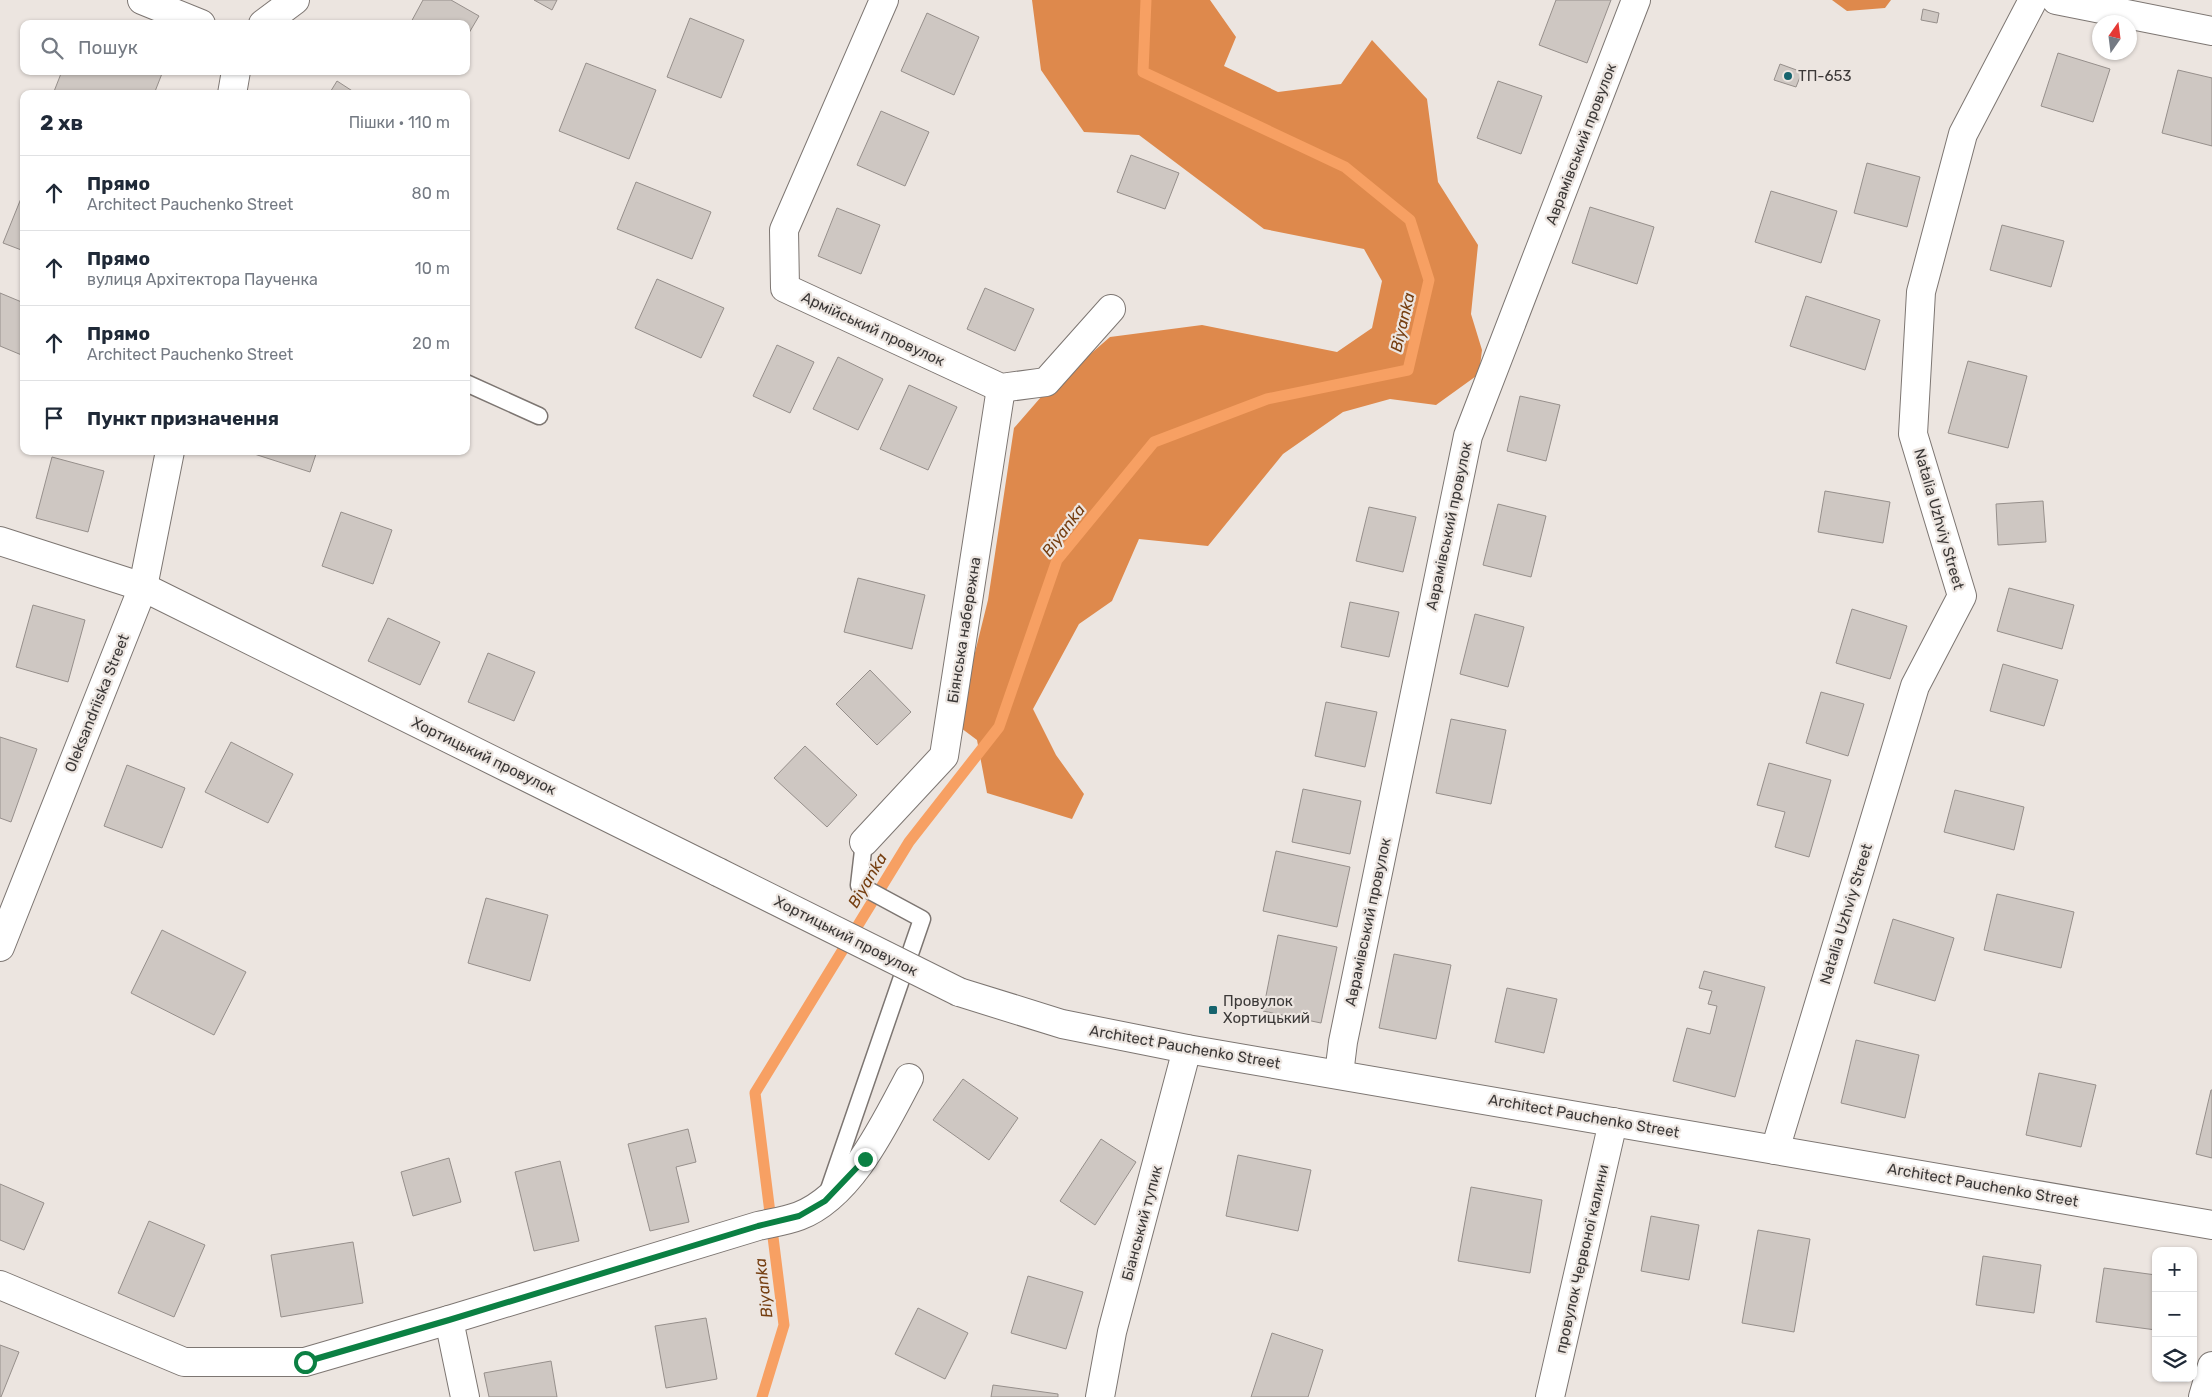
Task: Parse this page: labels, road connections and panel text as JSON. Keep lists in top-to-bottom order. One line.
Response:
{"streets":{"street":["Аврамівський провулок","Армійський провулок","Natalia Uzhviy Street","Біянська набережна","Oleksandriiska Street","Хортицький провулок","Architect Pauchenko Street","Біанський тупик","провулок Червоної калини"]},"crossings":[["Аврамівський провулок","Architect Pauchenko Street"],["Армійський провулок","Біянська набережна"],["Natalia Uzhviy Street","Architect Pauchenko Street"],["Oleksandriiska Street","Хортицький провулок"],["Хортицький провулок","Architect Pauchenko Street"],["Architect Pauchenko Street","Біанський тупик"],["Architect Pauchenko Street","провулок Червоної калини"]],"water":["Biyanka"],"places":{"other":["ТП-653"],"transit":["Провулок Хортицький"]},"north":"top","page":{"search":"Пошук","heading":["2 хв","Пішки · 110 m"],"list":[["Прямо","Architect Pauchenko Street","80 m"],["Прямо","вулиця Архітектора Паученка","10 m"],["Прямо","Architect Pauchenko Street","20 m"],"Пункт призначення"],"map_buttons":["+","−"]}}
